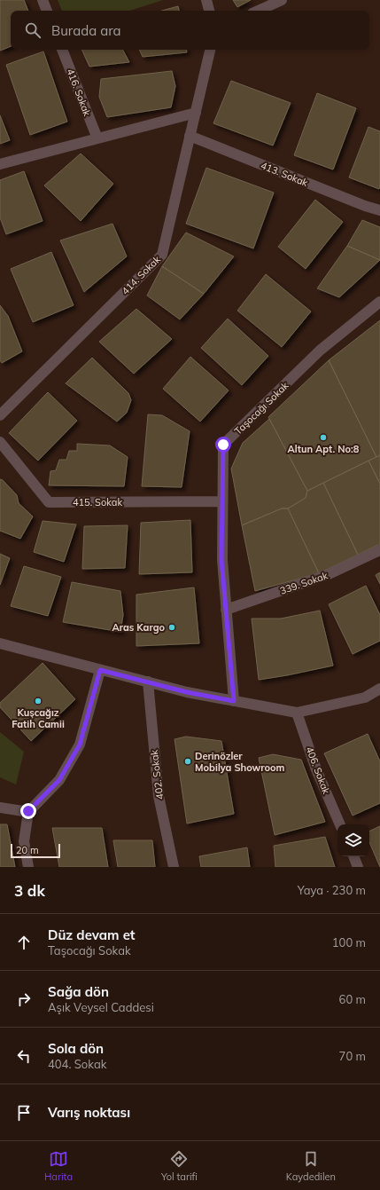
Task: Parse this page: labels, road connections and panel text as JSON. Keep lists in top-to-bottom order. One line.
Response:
{"streets":{"street":["416. Sokak","413. Sokak","414. Sokak","Taşocağı Sokak","415. Sokak","339. Sokak","406. Sokak","402. Sokak"]},"crossings":[["413. Sokak","414. Sokak"],["Taşocağı Sokak","415. Sokak"],["Taşocağı Sokak","339. Sokak"]],"places":["Altun Apt. No:8","Aras Kargo","Kuşcağız Fatih Camii","Derinözler Mobilya Showroom"],"scale_bar":"20 m","page":{"search":"Burada ara","scale":"20 m","heading":["3 dk","Yaya · 230 m"],"list":[["Düz devam et","Taşocağı Sokak","100 m"],["Sağa dön","Aşık Veysel Caddesi","60 m"],["Sola dön","404. Sokak","70 m"],"Varış noktası"],"nav":["Harita","Yol tarifi","Kaydedilen"]}}
